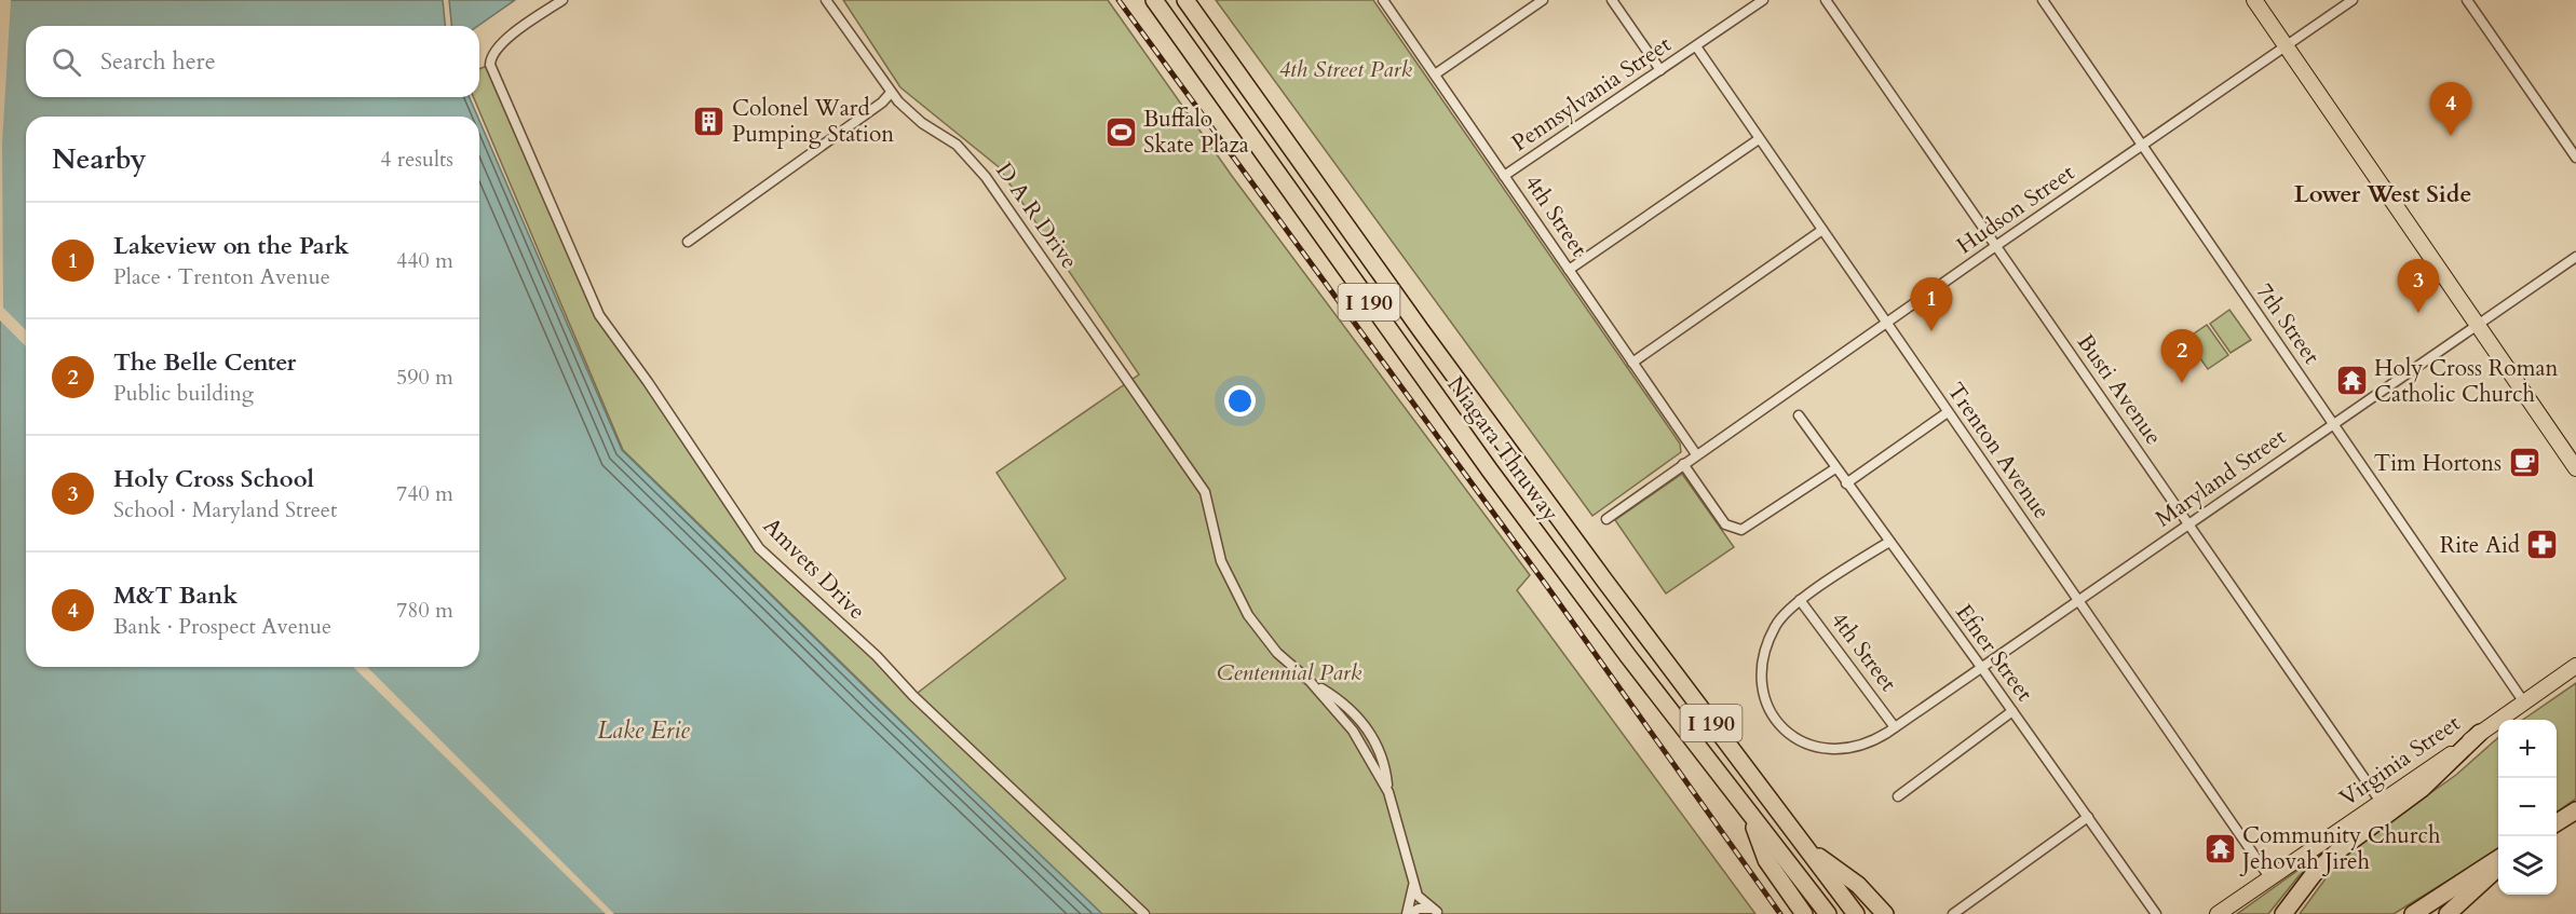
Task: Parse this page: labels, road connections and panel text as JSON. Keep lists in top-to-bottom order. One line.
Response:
{"streets":{"highway":["I 190","Niagara Thruway"],"main road":["Virginia Street"],"street":["Pennsylvania Street","Hudson Street","D A R Drive","4th Street","7th Street","Busti Avenue","Trenton Avenue","Maryland Street","Amvets Drive","Efner Street"]},"crossings":[["Pennsylvania Street","4th Street"],["Pennsylvania Street","Trenton Avenue"],["Hudson Street","4th Street"],["Hudson Street","7th Street"],["Hudson Street","Busti Avenue"],["Hudson Street","Trenton Avenue"],["4th Street","Maryland Street"],["7th Street","Maryland Street"],["7th Street","Virginia Street"],["Busti Avenue","Maryland Street"],["Busti Avenue","Virginia Street"],["Trenton Avenue","Maryland Street"],["Trenton Avenue","Virginia Street"],["Maryland Street","Efner Street"]],"districts":["Lower West Side"],"water":["Lake Erie"],"parks":["4th Street Park","Centennial Park"],"places":{"building":["Colonel Ward Pumping Station"],"sports":["Buffalo Skate Plaza"],"temple":["Holy Cross Roman Catholic Church","Community Church Jehovah Jireh"],"cafe":["Tim Hortons"],"pharmacy":["Rite Aid"]},"page":{"search":"Search here","pins":["4","3","1","2"],"heading":["Nearby","4 results"],"list":[{"mark":"1","name":"Lakeview on the Park","note":"Place · Trenton Avenue","value":"440 m"},{"mark":"2","name":"The Belle Center","note":"Public building","value":"590 m"},{"mark":"3","name":"Holy Cross School","note":"School · Maryland Street","value":"740 m"},{"mark":"4","name":"M&T Bank","note":"Bank · Prospect Avenue","value":"780 m"}],"map_buttons":["+","−"]}}
